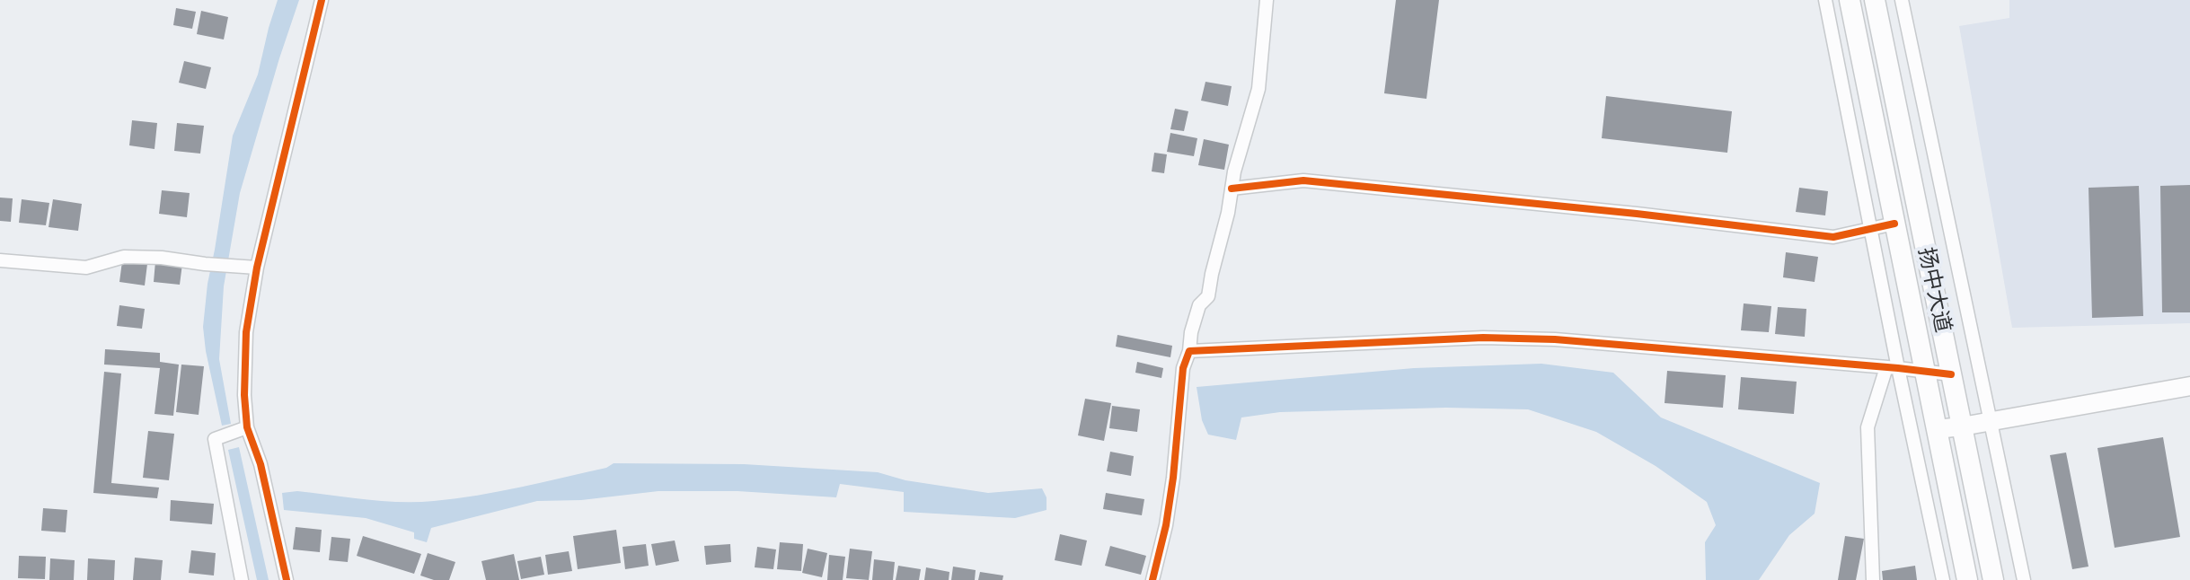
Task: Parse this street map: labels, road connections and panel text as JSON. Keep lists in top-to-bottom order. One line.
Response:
{"streets":{"main road":["扬中大道"]}}
